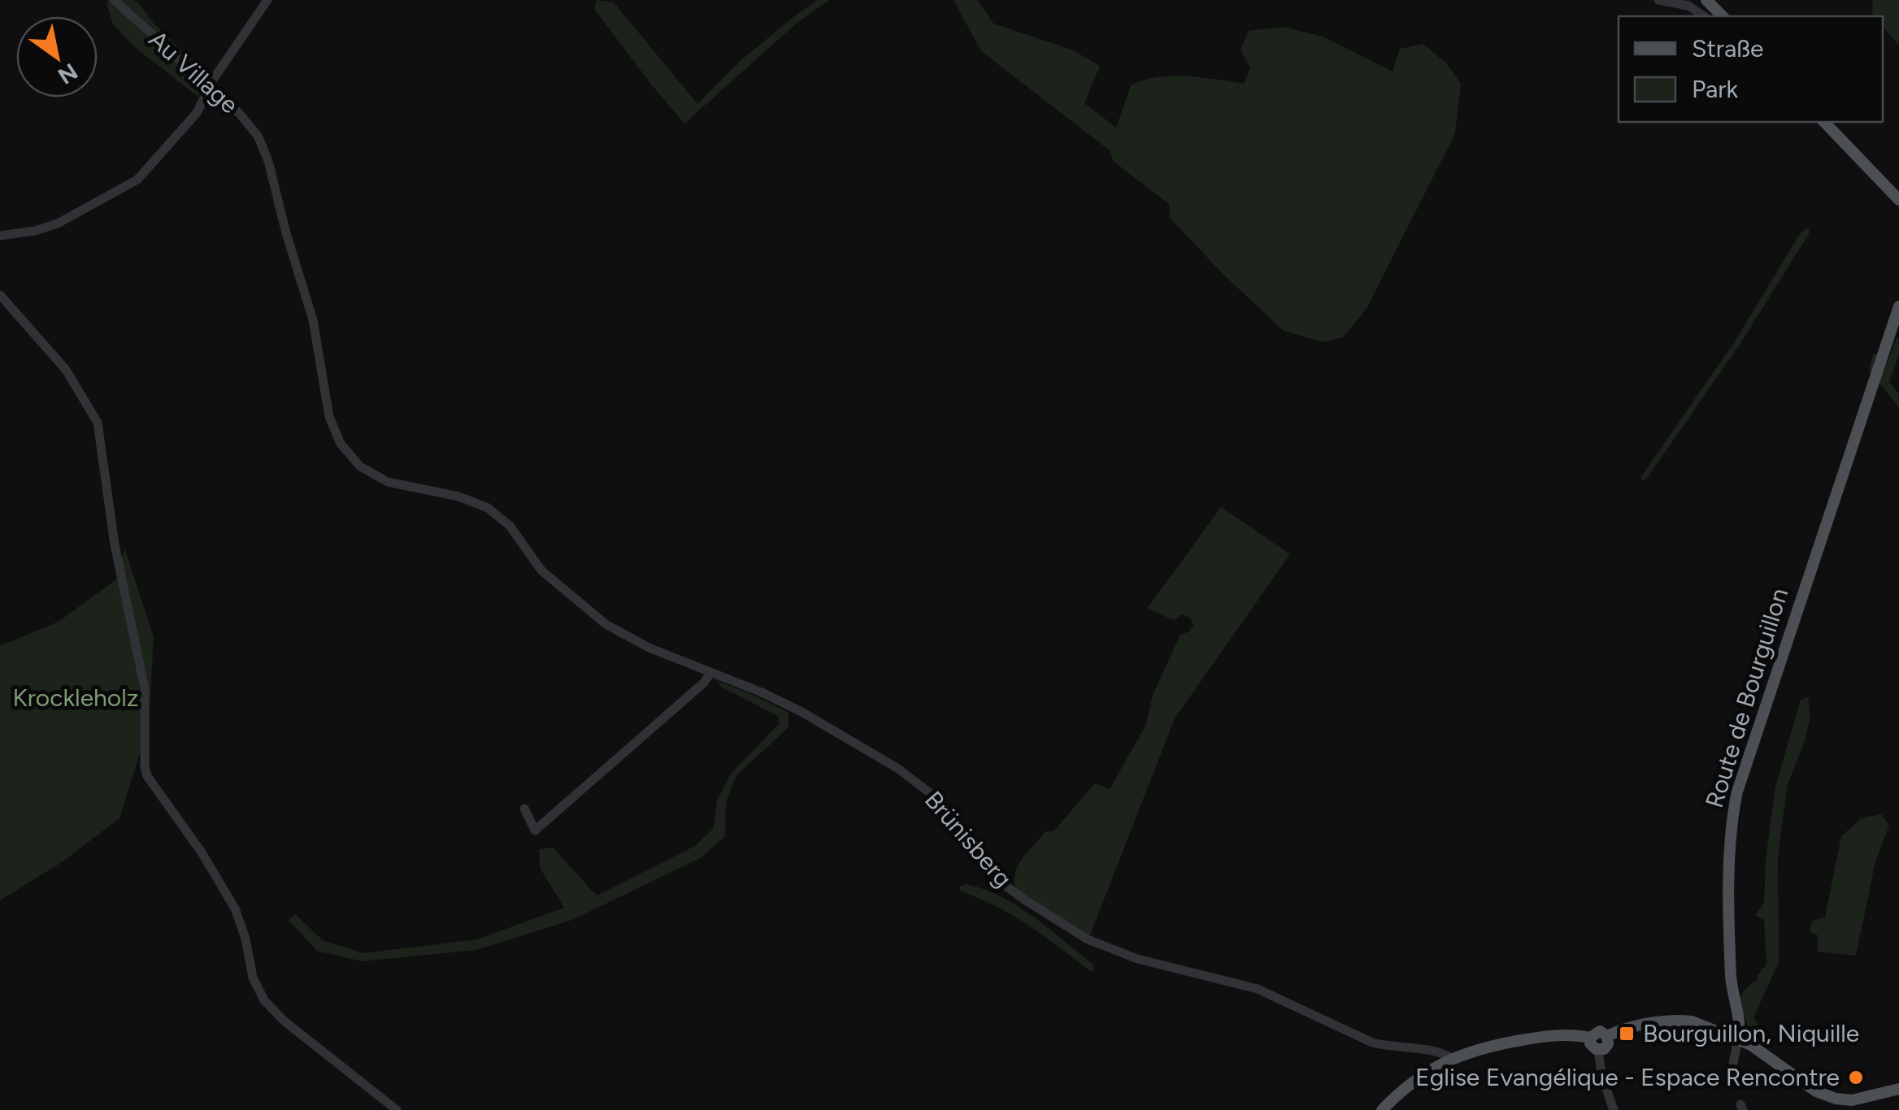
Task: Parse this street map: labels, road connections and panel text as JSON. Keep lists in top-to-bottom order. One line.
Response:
{"streets":{"main road":["Route de Bourguillon"],"street":["Au Village","Brünisberg"]},"crossings":[["Au Village","Brünisberg"]],"parks":["Krockleholz"],"places":{"transit":["Bourguillon, Niquille"],"other":["Eglise Evangélique - Espace Rencontre"]},"legend":["Straße","Park"],"north":"bottom right"}
